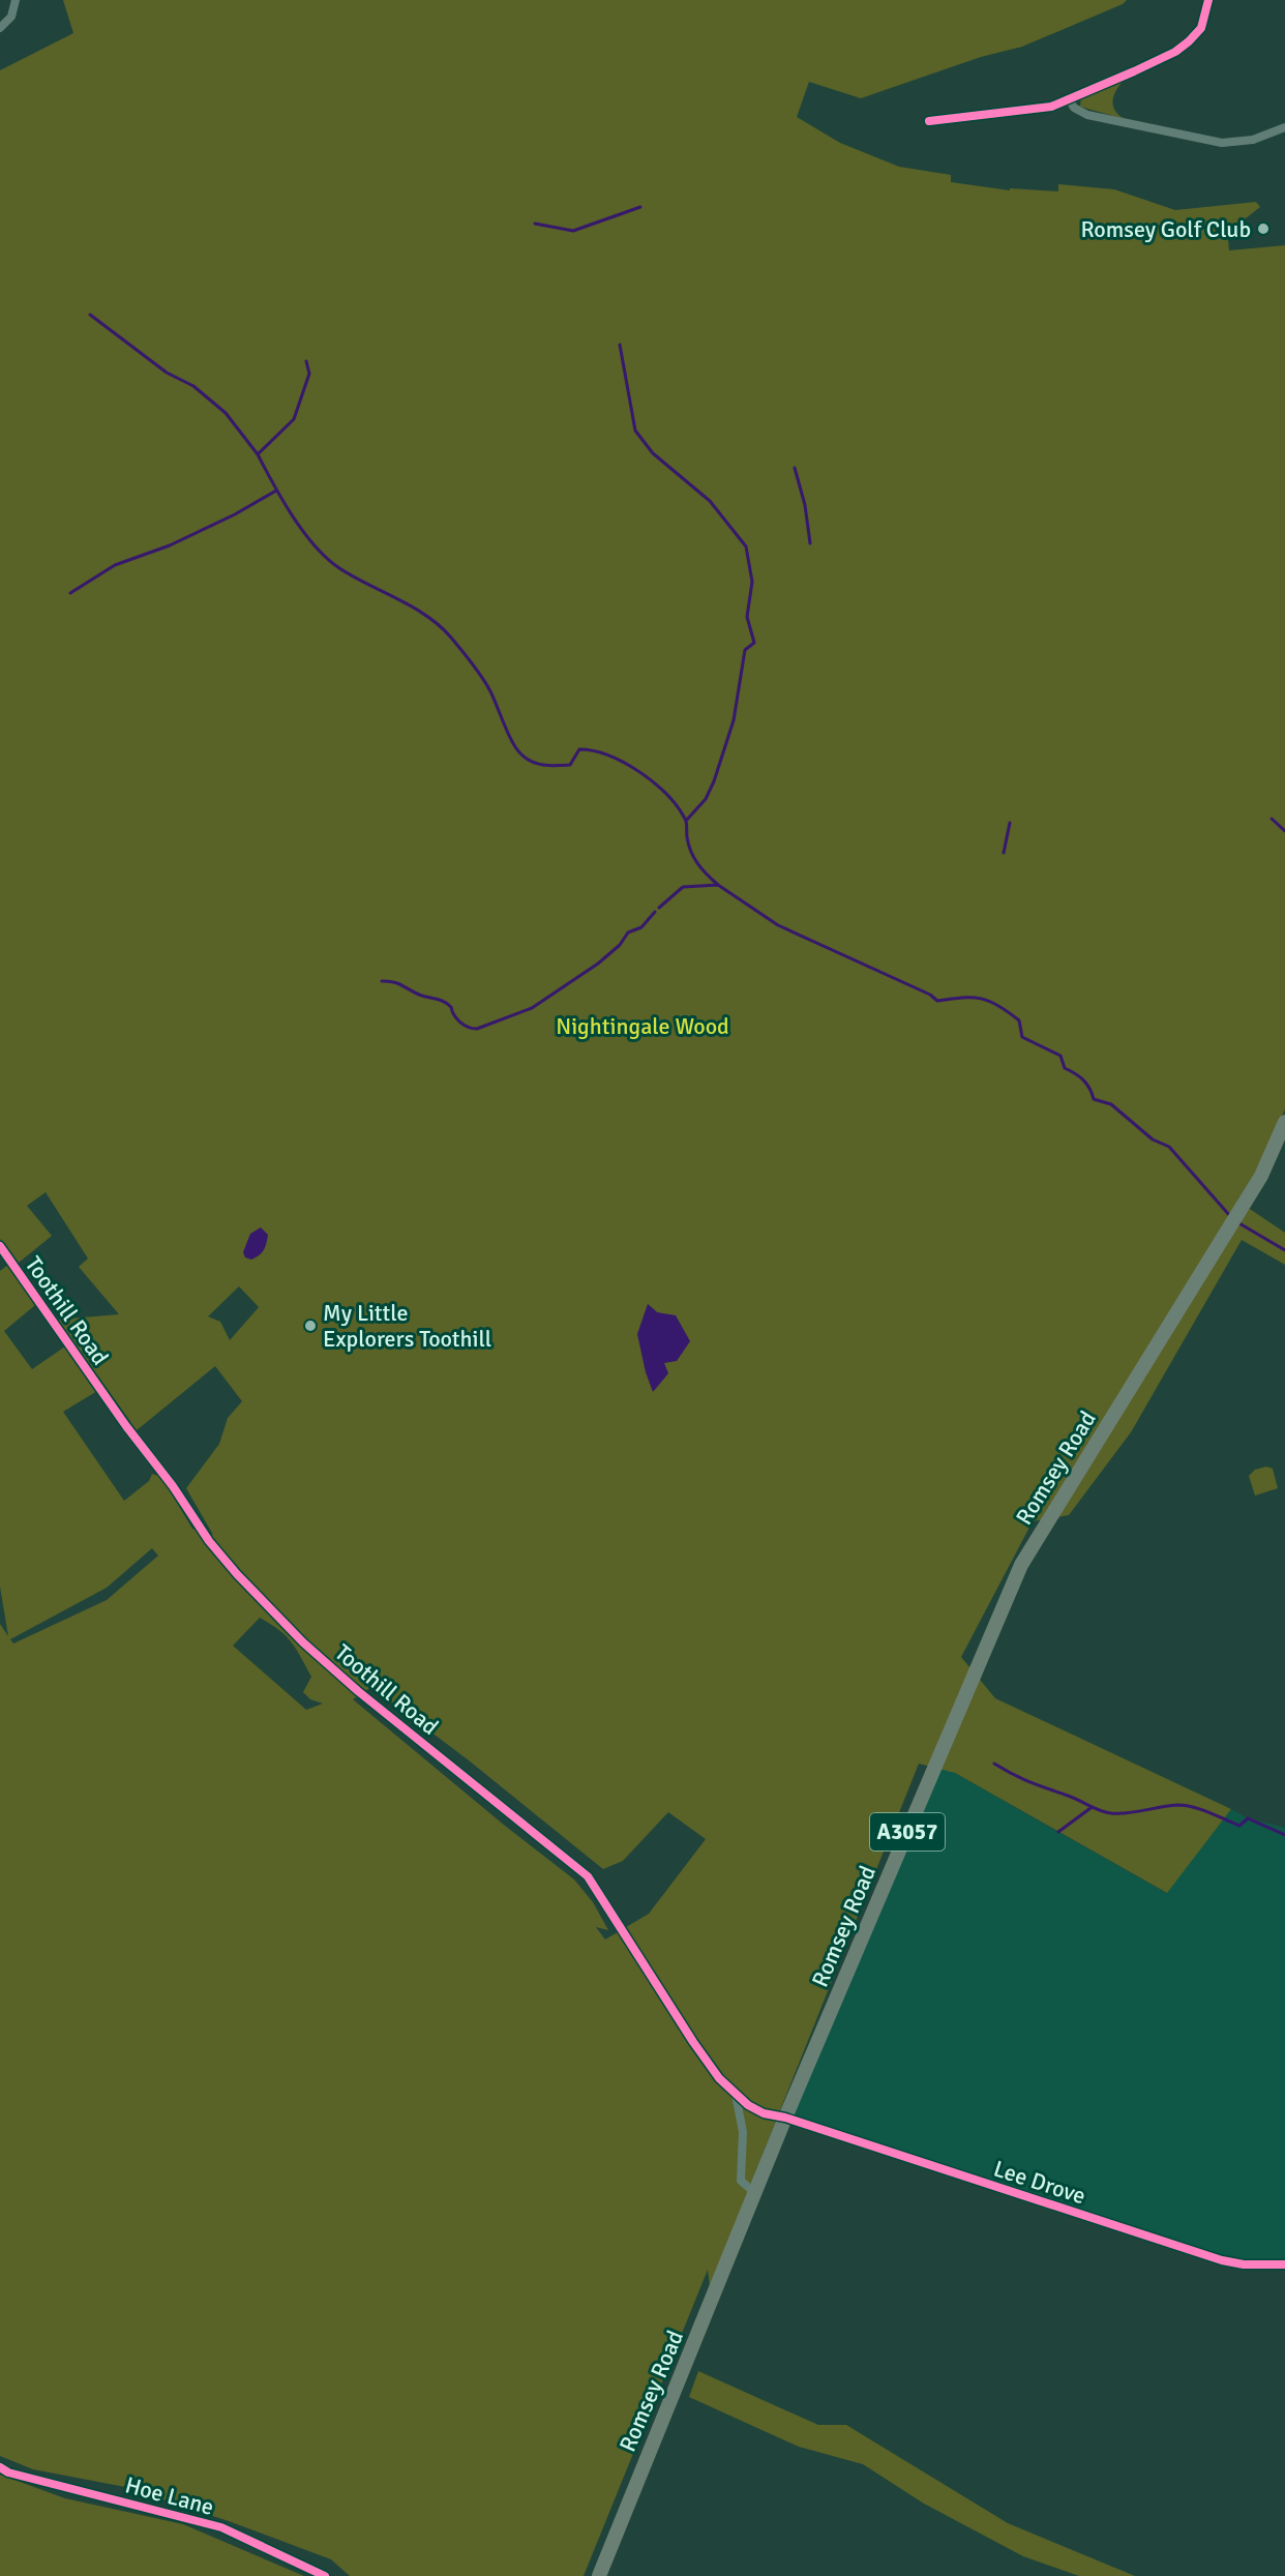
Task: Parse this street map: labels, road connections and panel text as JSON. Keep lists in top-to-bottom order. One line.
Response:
{"streets":{"main road":["Romsey Road","A3057"],"street":["Toothill Road","Lee Drove","Hoe Lane"]},"crossings":[["Toothill Road","Romsey Road"],["Toothill Road","Lee Drove"],["Romsey Road","Lee Drove"]],"parks":["Nightingale Wood"],"places":["Romsey Golf Club","My Little Explorers Toothill"]}
